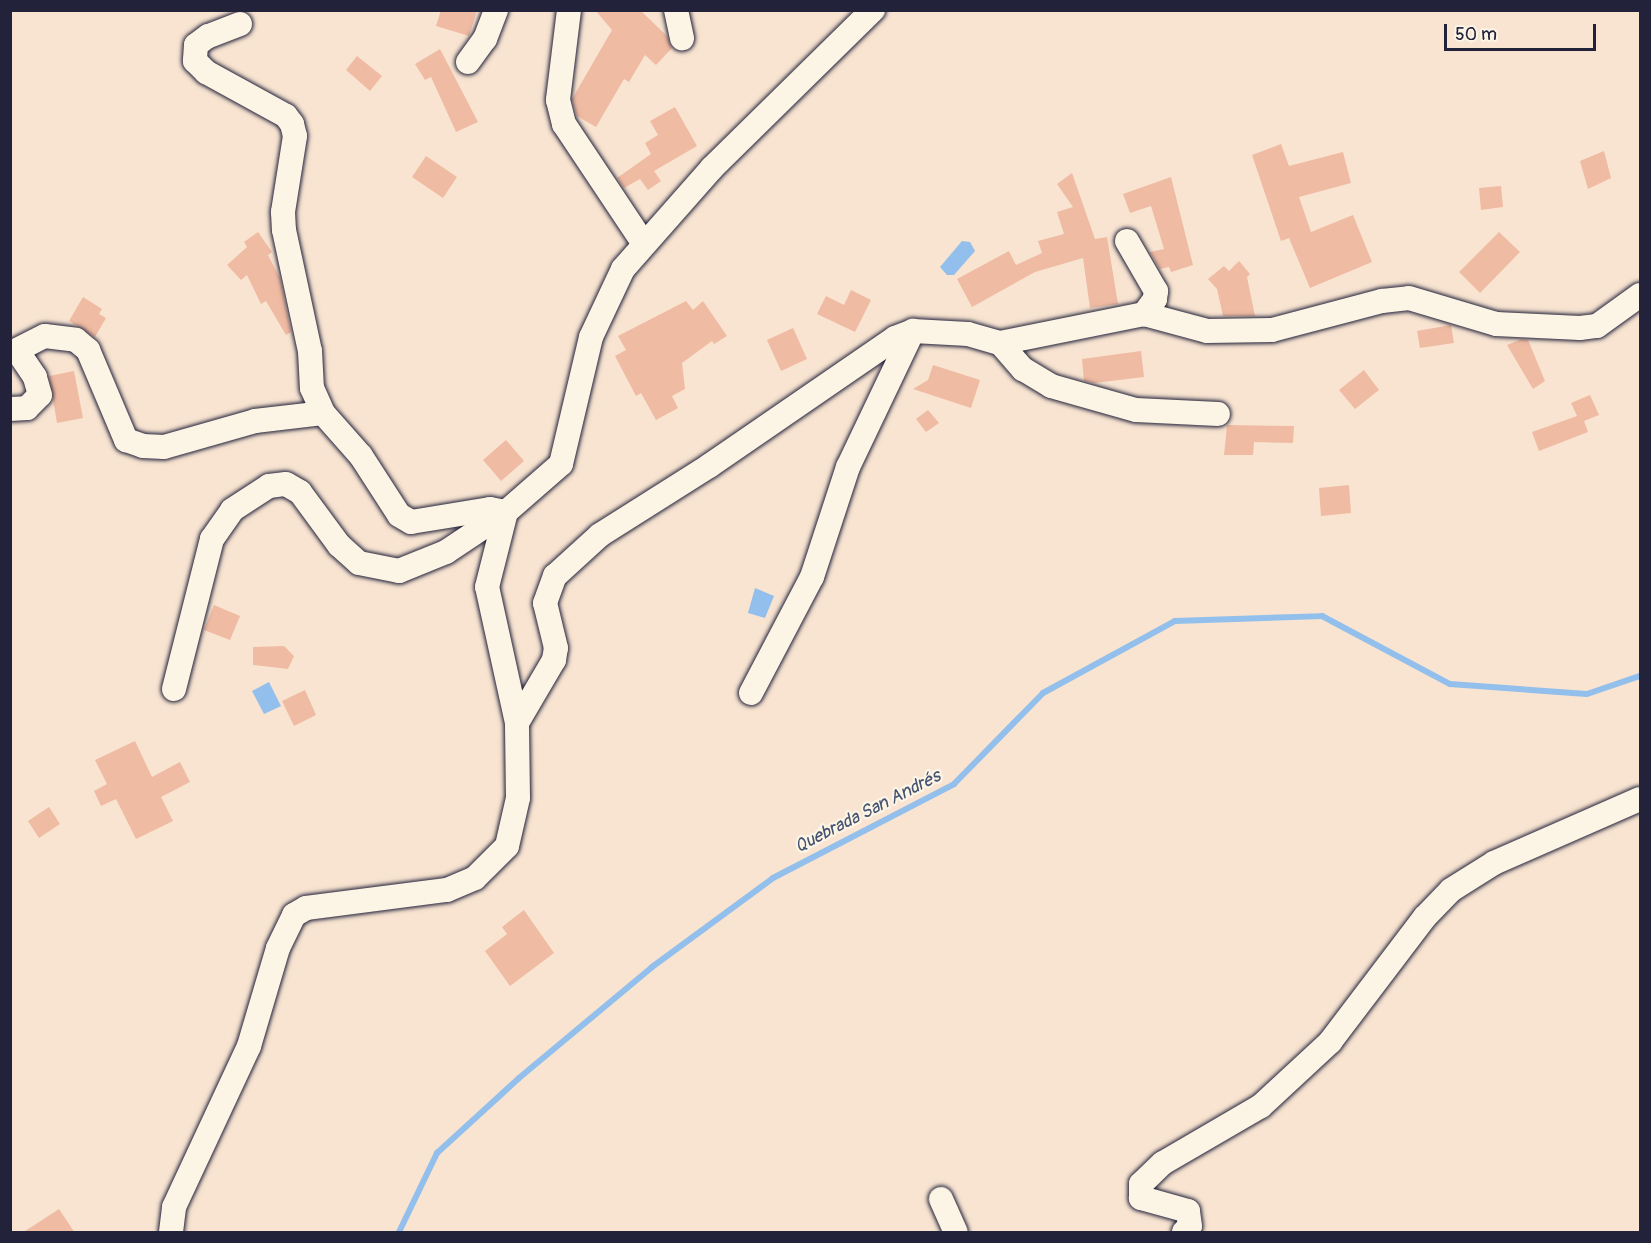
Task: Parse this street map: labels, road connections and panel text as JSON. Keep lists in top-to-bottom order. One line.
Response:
{"water":["Quebrada San Andrés"],"scale_bar":"50 m"}
